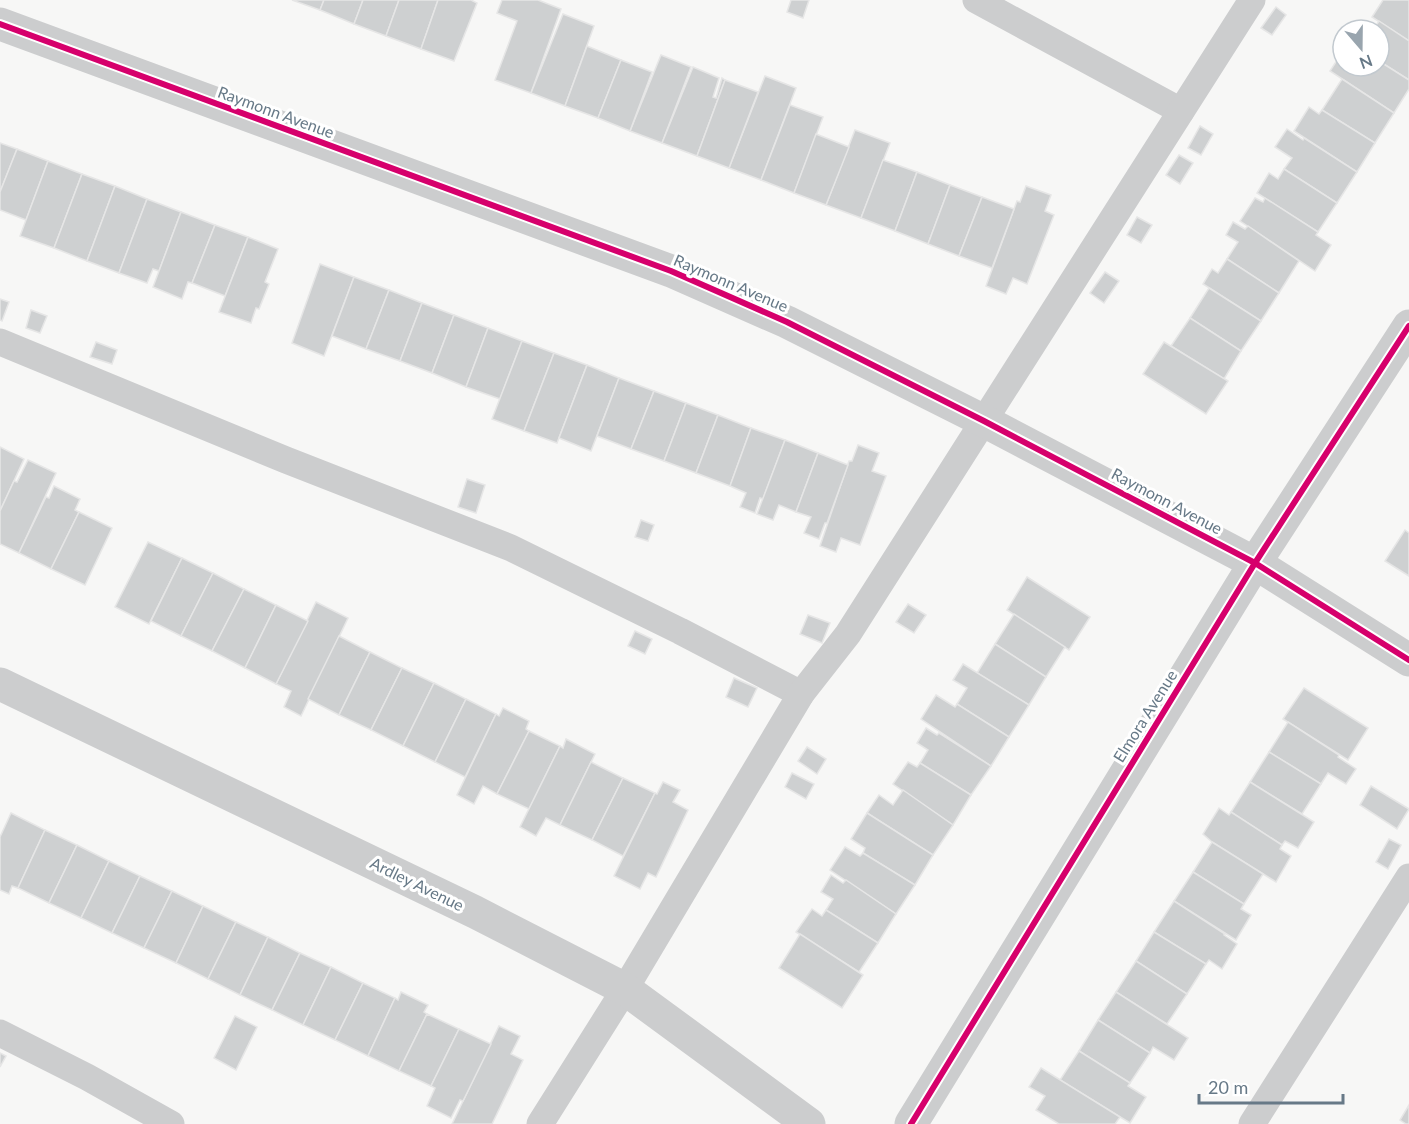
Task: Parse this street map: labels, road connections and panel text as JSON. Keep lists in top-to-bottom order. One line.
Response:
{"streets":{"street":["Raymonn Avenue","Elmora Avenue","Ardley Avenue"]},"crossings":[["Raymonn Avenue","Elmora Avenue"]],"scale_bar":"20 m","north":"bottom"}
